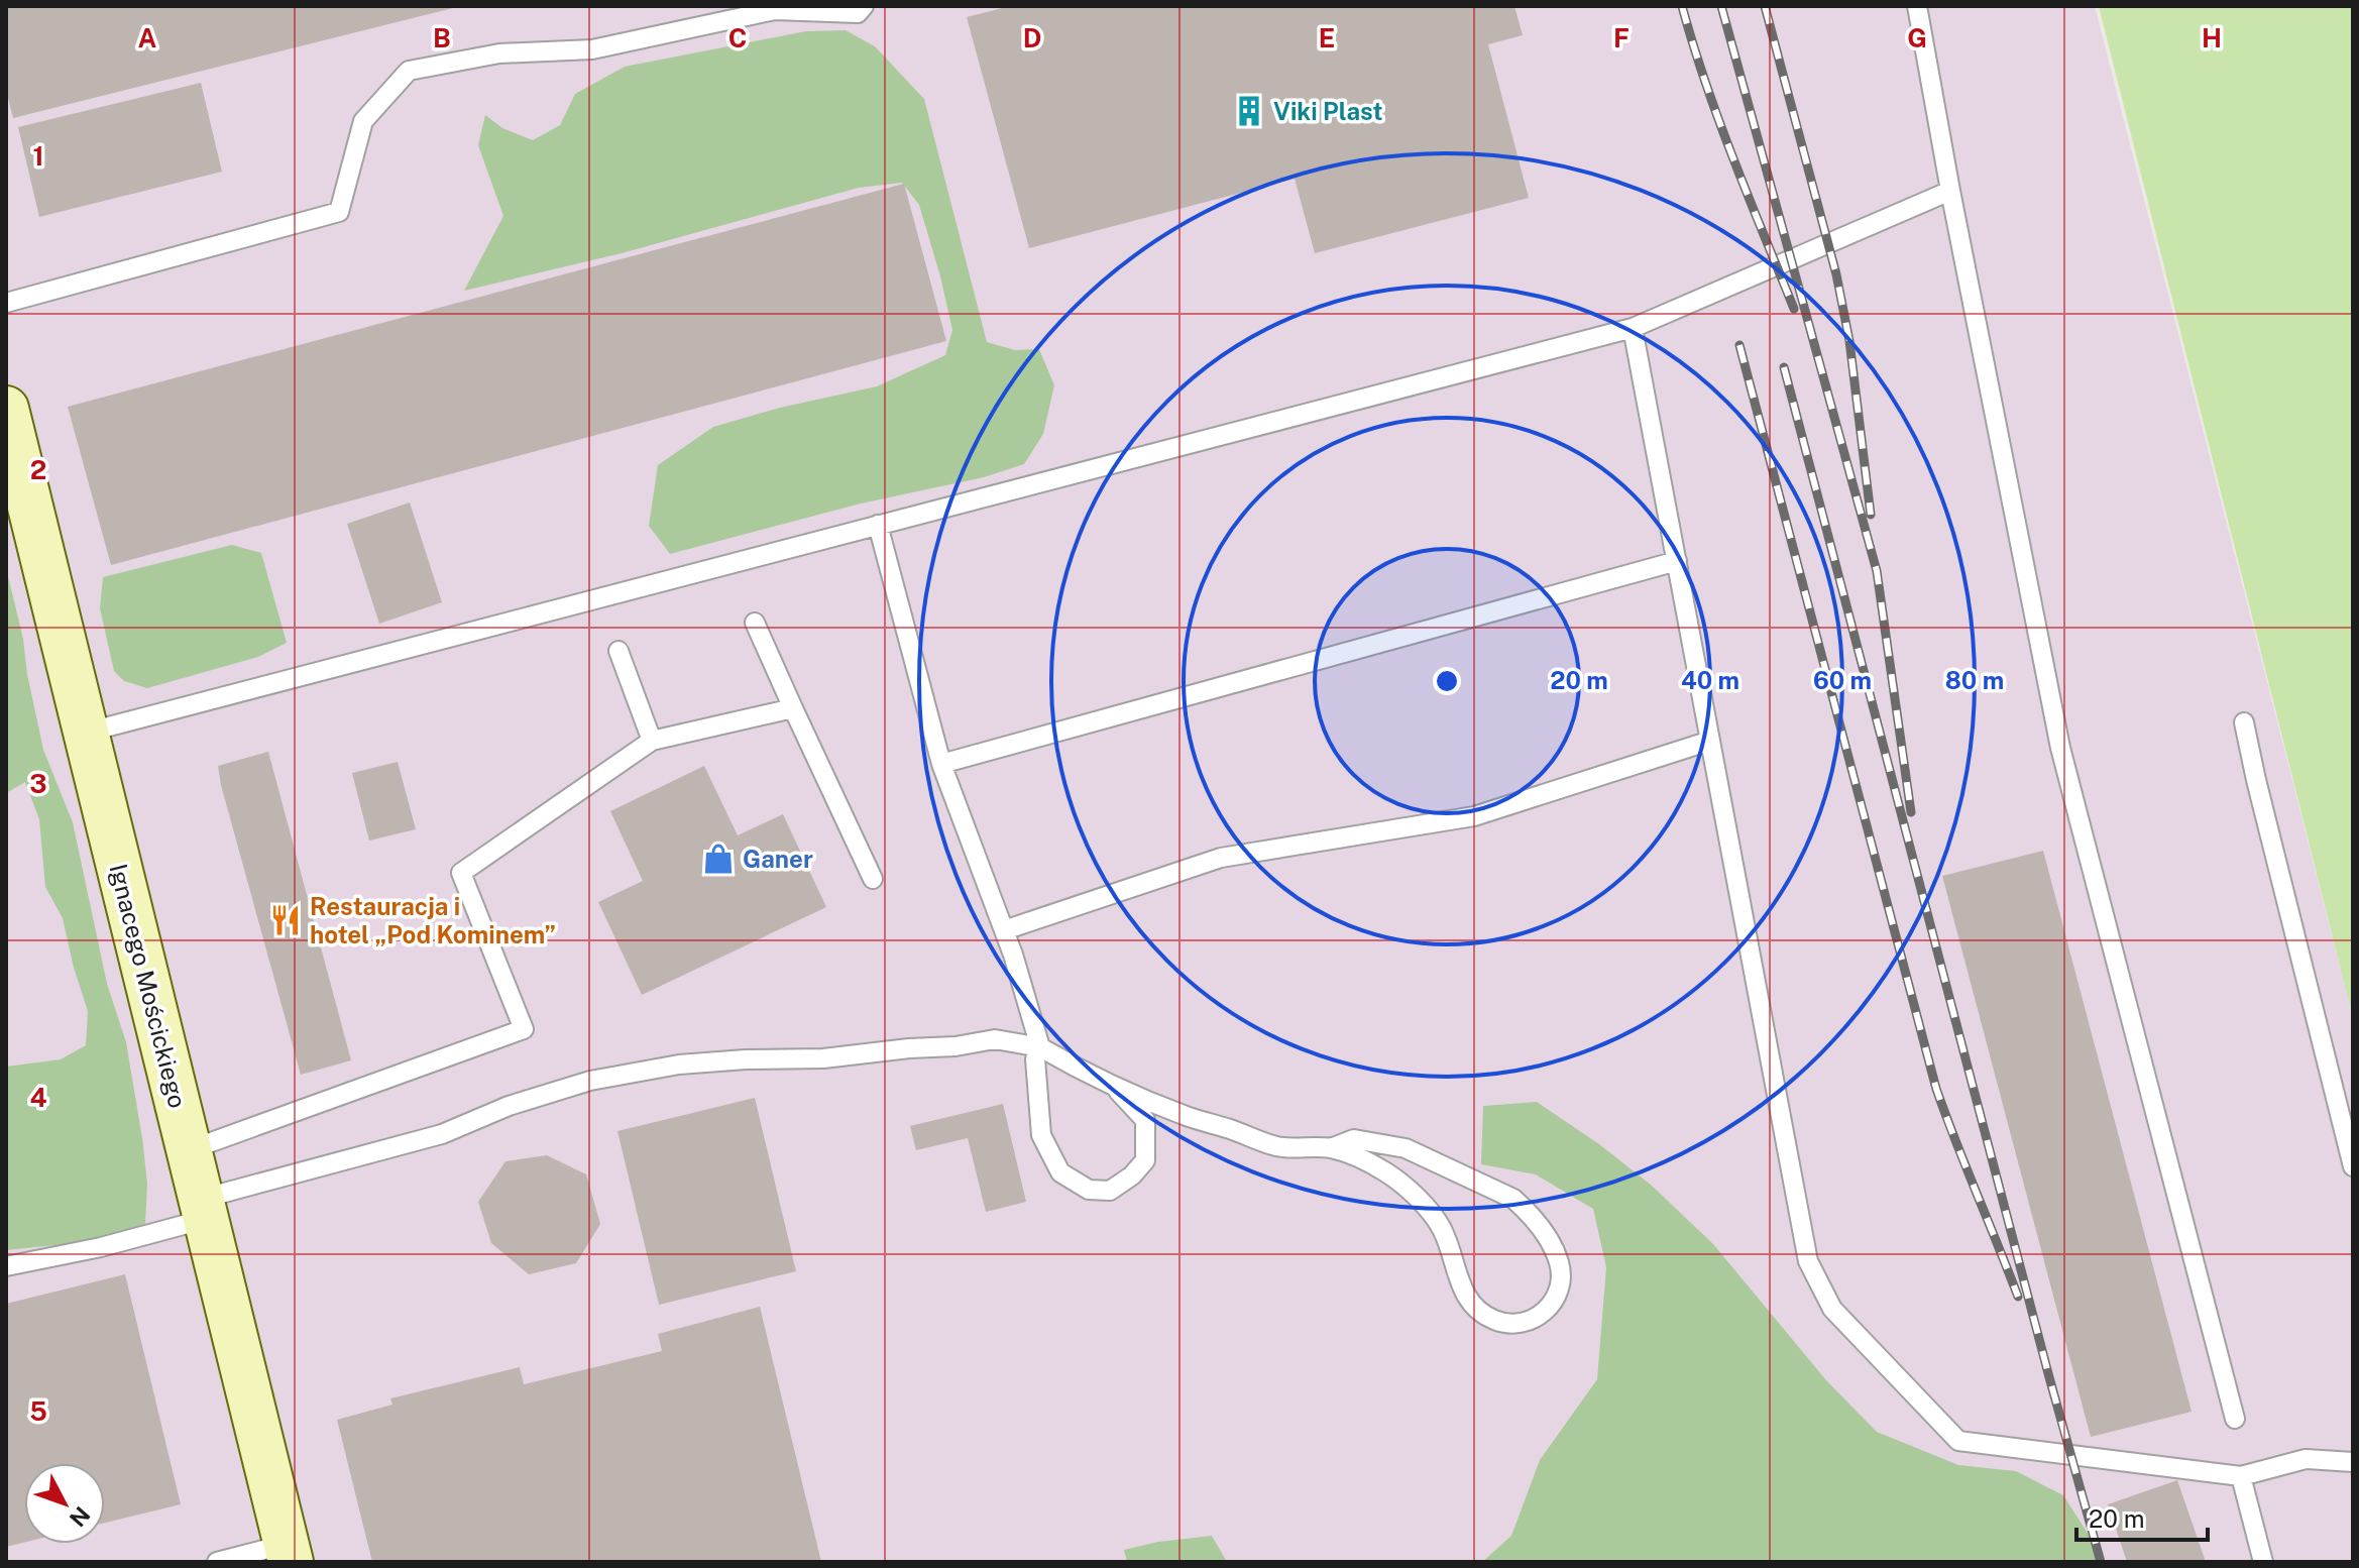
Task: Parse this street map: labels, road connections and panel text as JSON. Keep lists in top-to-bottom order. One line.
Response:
{"streets":{"street":["Ignacego Mościckiego"]},"places":{"building":["Viki Plast"],"shop":["Ganer"],"restaurant":["Restauracja i hotel „Pod Kominem”"]},"scale_bar":"20 m","north":"bottom right","grid":{"columns":["A","B","C","D","E","F","G","H"],"rows":["1","2","3","4","5"]},"rings":["20 m","40 m","60 m","80 m"]}
